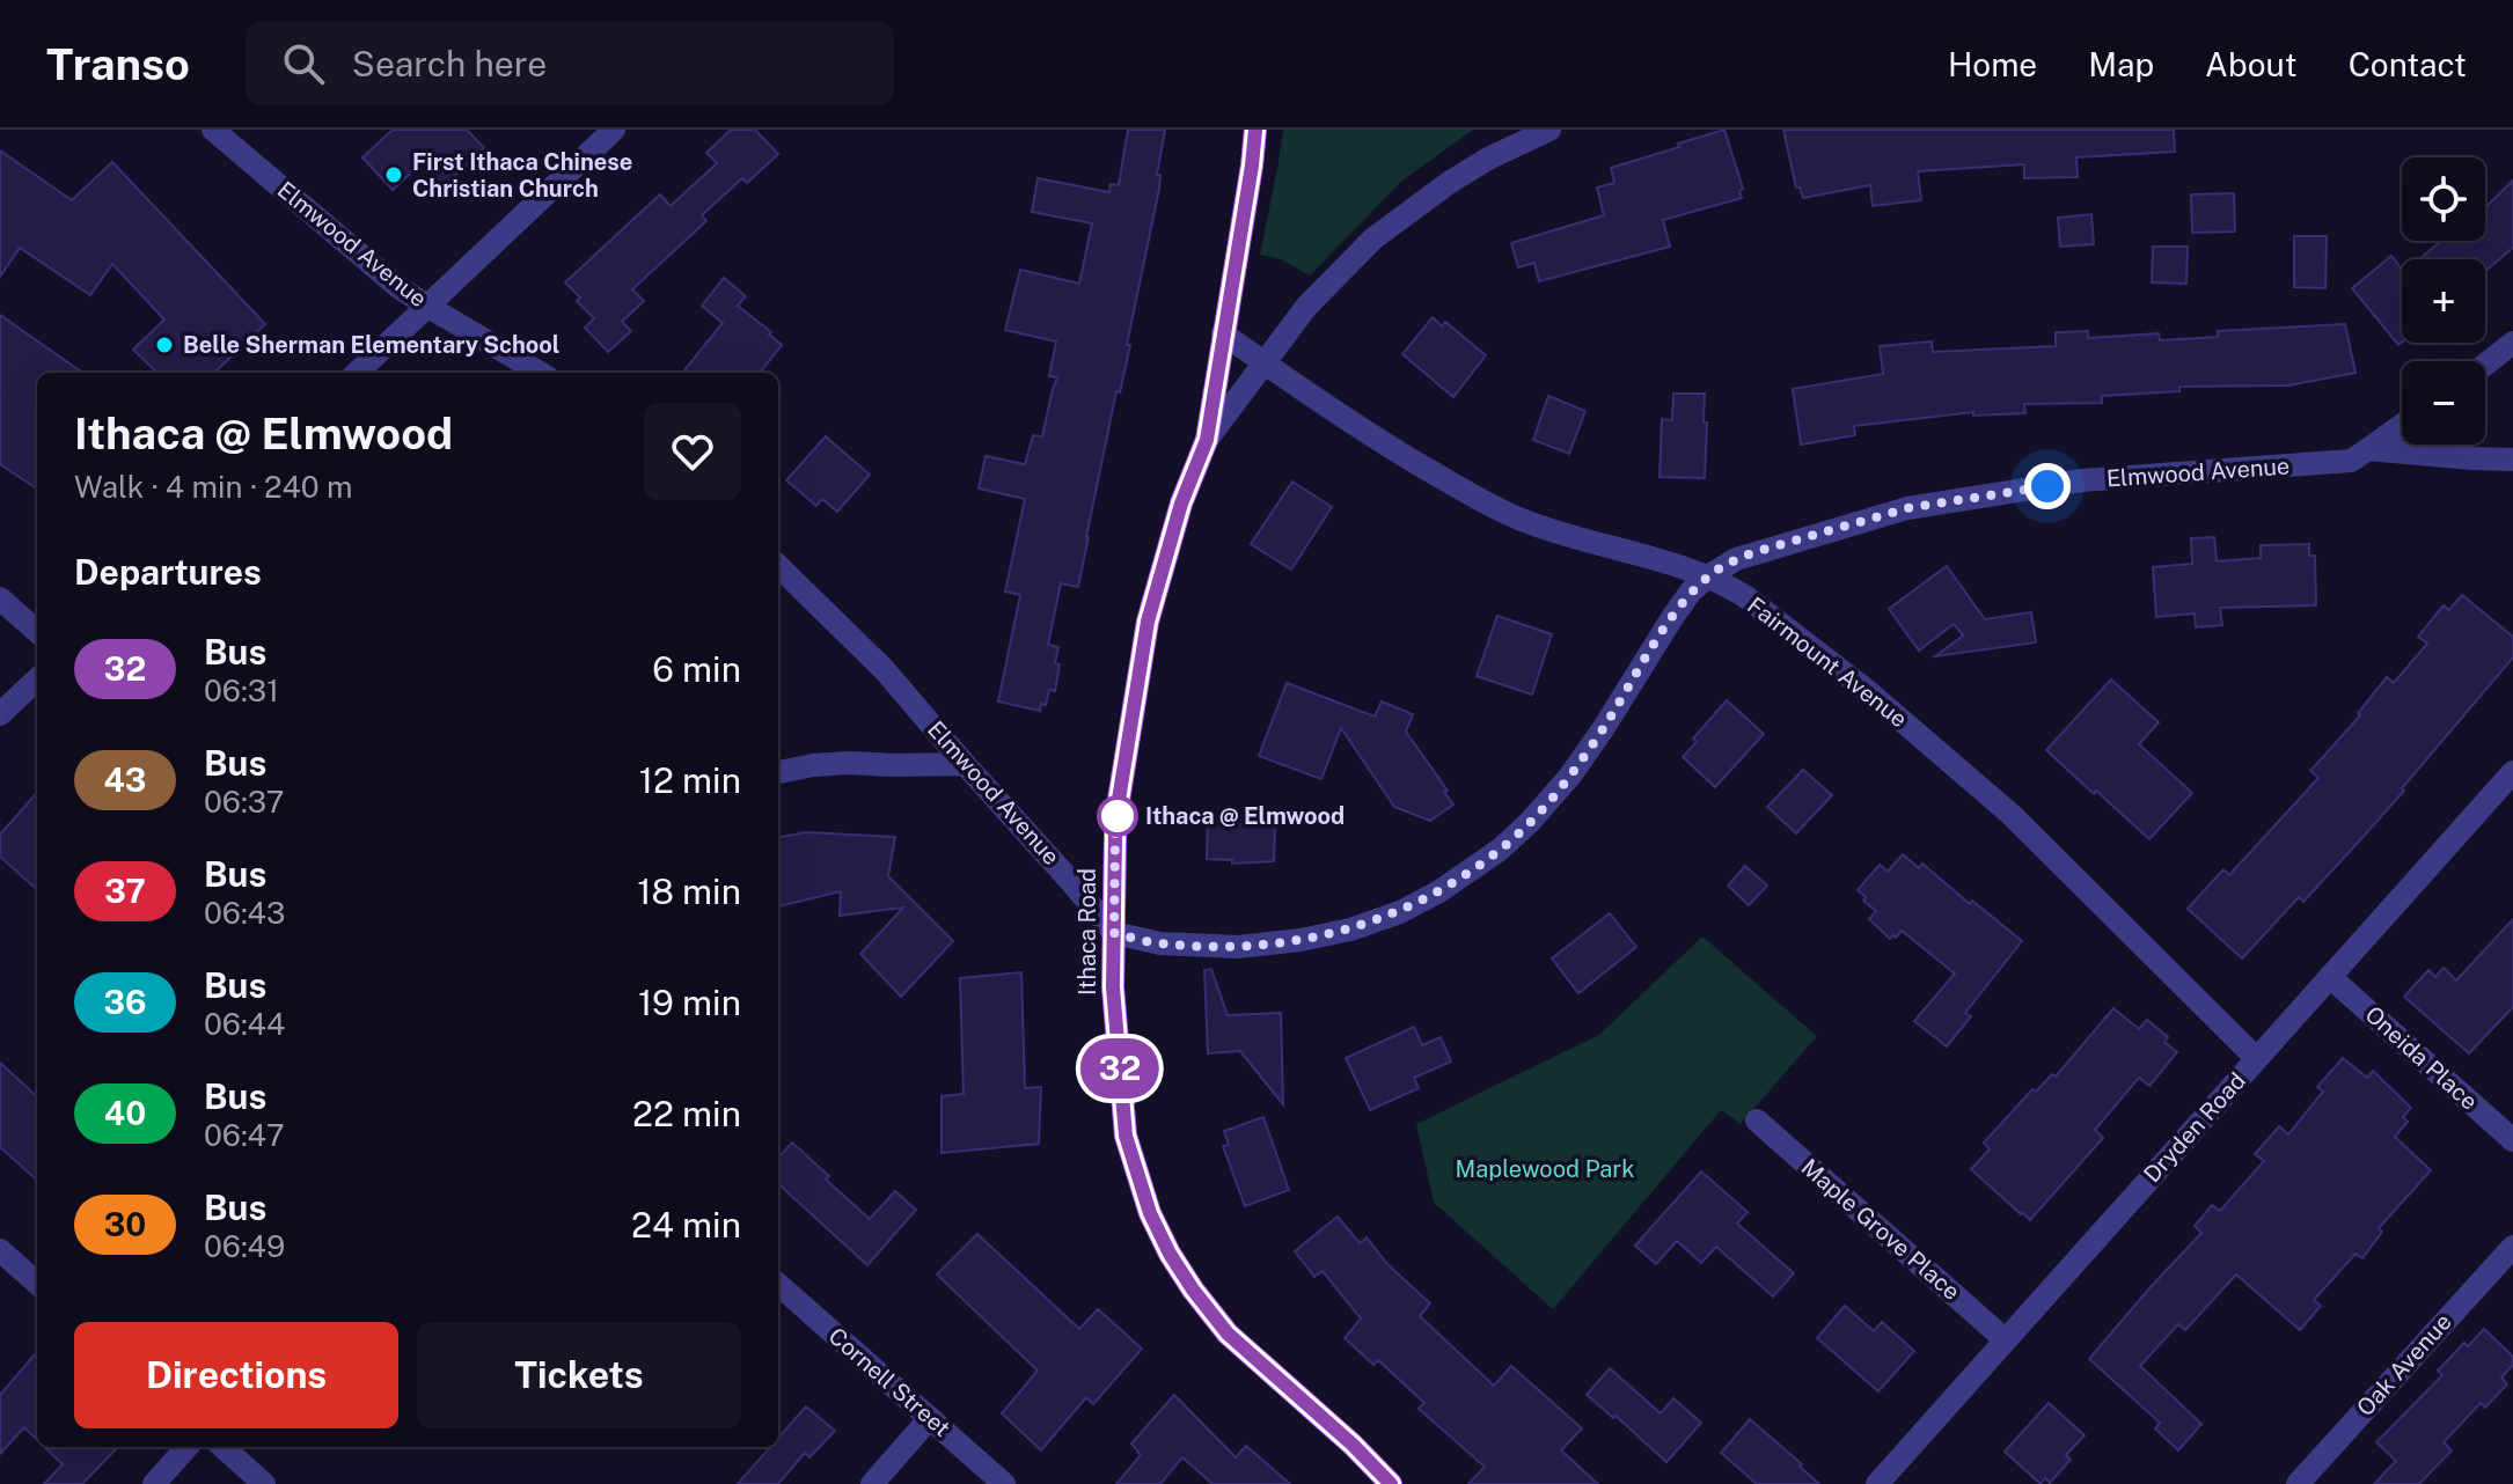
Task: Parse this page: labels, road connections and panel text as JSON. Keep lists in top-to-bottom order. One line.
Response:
{"streets":{"main road":["Ithaca Road"],"street":["Elmwood Avenue","Fairmount Avenue","Oneida Place","Dryden Road","Maple Grove Place","Oak Avenue","Cornell Street"]},"crossings":[["Elmwood Avenue","Fairmount Avenue"],["Elmwood Avenue","Ithaca Road"],["Fairmount Avenue","Ithaca Road"],["Fairmount Avenue","Dryden Road"],["Oneida Place","Dryden Road"],["Dryden Road","Maple Grove Place"]],"parks":["Maplewood Park"],"places":["First Ithaca Chinese Christian Church","Belle Sherman Elementary School","Ithaca @ Elmwood"],"lines":["bus line 32"],"page":{"header":"Transo","search":"Search here","nav":["Home","Map","About","Contact"],"on_map":"32","map_buttons":["+","−"],"heading":[["Ithaca @ Elmwood","Walk · 4 min · 240 m"],"Departures"],"list":[{"mark":"32","name":"Bus","note":"06:31","value":"6 min"},{"mark":"43","name":"Bus","note":"06:37","value":"12 min"},{"mark":"37","name":"Bus","note":"06:43","value":"18 min"},{"mark":"36","name":"Bus","note":"06:44","value":"19 min"},{"mark":"40","name":"Bus","note":"06:47","value":"22 min"},{"mark":"30","name":"Bus","note":"06:49","value":"24 min"}],"buttons":["Directions","Tickets"]}}
